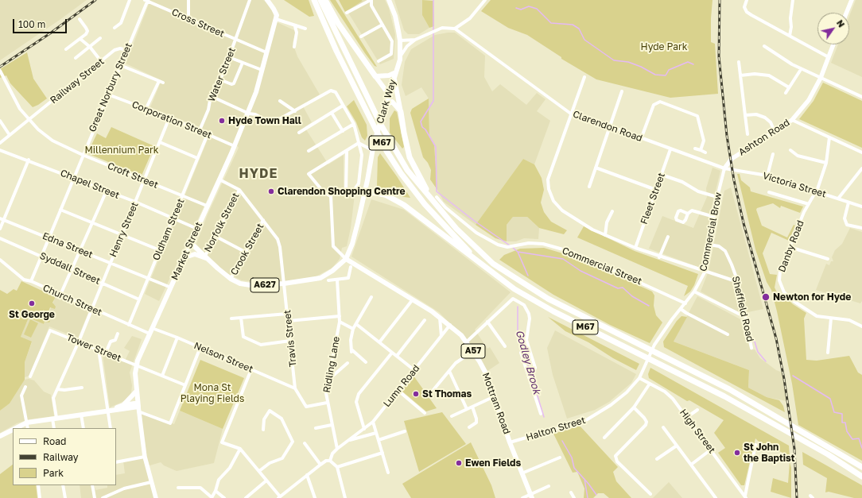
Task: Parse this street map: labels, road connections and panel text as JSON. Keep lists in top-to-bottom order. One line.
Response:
{"streets":{"highway":["M67"],"main road":["Clark Way","Market Street","A627","A57","Mottram Road"],"street":["Cross Street","Water Street","Railway Street","Great Norbury Street","Corporation Street","Clarendon Road","Ashton Road","Croft Street","Chapel Street","Victoria Street","Fleet Street","Norfolk Street","Henry Street","Oldham Street","Commercial Brow","Edna Street","Danby Road","Crook Street","Commercial Street","Syddall Street","Church Street","Sheffield Road","Travis Street","Tower Street","Nelson Street","Ridling Lane","Lumn Road","Halton Street","High Street"]},"crossings":[["Cross Street","Water Street"],["Cross Street","Great Norbury Street"],["Cross Street","Market Street"],["Water Street","Corporation Street"],["Railway Street","Great Norbury Street"],["Railway Street","Croft Street"],["Great Norbury Street","Corporation Street"],["Great Norbury Street","Croft Street"],["Great Norbury Street","Chapel Street"],["Great Norbury Street","Edna Street"],["Great Norbury Street","Syddall Street"],["Great Norbury Street","Church Street"],["Clark Way","A627"],["Clark Way","Mottram Road"],["Corporation Street","Henry Street"],["Corporation Street","Oldham Street"],["Corporation Street","Market Street"],["Clarendon Road","Ashton Road"],["Clarendon Road","Victoria Street"],["Clarendon Road","Fleet Street"],["Clarendon Road","Commercial Brow"],["Ashton Road","Victoria Street"],["Ashton Road","Commercial Brow"],["M67","A627"],["Croft Street","Henry Street"],["Croft Street","Oldham Street"],["Croft Street","Market Street"],["Chapel Street","Henry Street"],["Chapel Street","Oldham Street"],["Chapel Street","Market Street"],["Victoria Street","Commercial Brow"],["Victoria Street","Danby Road"],["Norfolk Street","A627"],["Norfolk Street","Travis Street"],["Henry Street","Edna Street"],["Henry Street","Syddall Street"],["Henry Street","Church Street"],["Henry Street","Tower Street"],["Oldham Street","Edna Street"],["Oldham Street","Syddall Street"],["Oldham Street","Church Street"],["Commercial Brow","Commercial Street"],["Commercial Brow","Sheffield Road"],["Commercial Brow","Halton Street"],["Edna Street","Market Street"],["Crook Street","A627"],["Crook Street","Travis Street"],["Market Street","A627"],["Market Street","Church Street"],["Market Street","Tower Street"],["Market Street","Nelson Street"],["A627","Travis Street"],["A627","Mottram Road"],["Travis Street","Nelson Street"],["Travis Street","Ridling Lane"],["Ridling Lane","Lumn Road"],["Lumn Road","Mottram Road"],["Mottram Road","Halton Street"],["Halton Street","High Street"]],"districts":["HYDE"],"water":["Godley Brook"],"parks":["Hyde Park","Millennium Park","Mona St Playing Fields"],"places":["Hyde Town Hall","Clarendon Shopping Centre","Newton for Hyde","St George","St Thomas","St John the Baptist","Ewen Fields"],"legend":["Road","Railway","Park"],"scale_bar":"100 m","north":"top right"}
